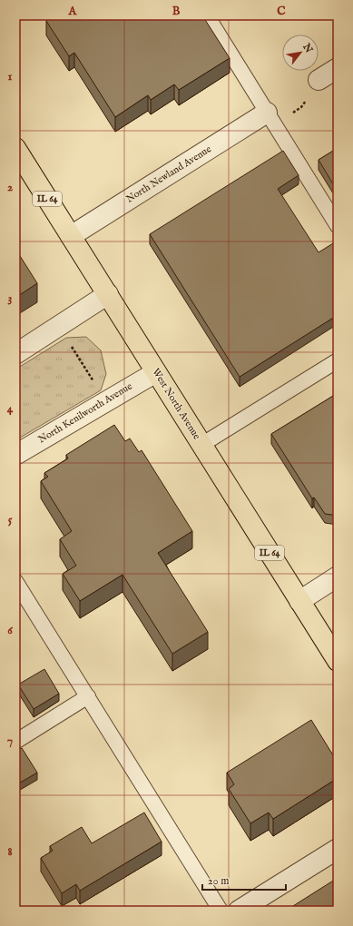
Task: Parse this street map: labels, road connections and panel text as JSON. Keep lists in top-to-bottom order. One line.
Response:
{"streets":{"main road":["IL 64","West North Avenue"],"street":["North Newland Avenue","North Kenilworth Avenue"]},"crossings":[["North Newland Avenue","West North Avenue"],["West North Avenue","North Kenilworth Avenue"]],"scale_bar":"20 m","north":"top right","grid":{"columns":["A","B","C"],"rows":["1","2","3","4","5","6","7","8"]}}
